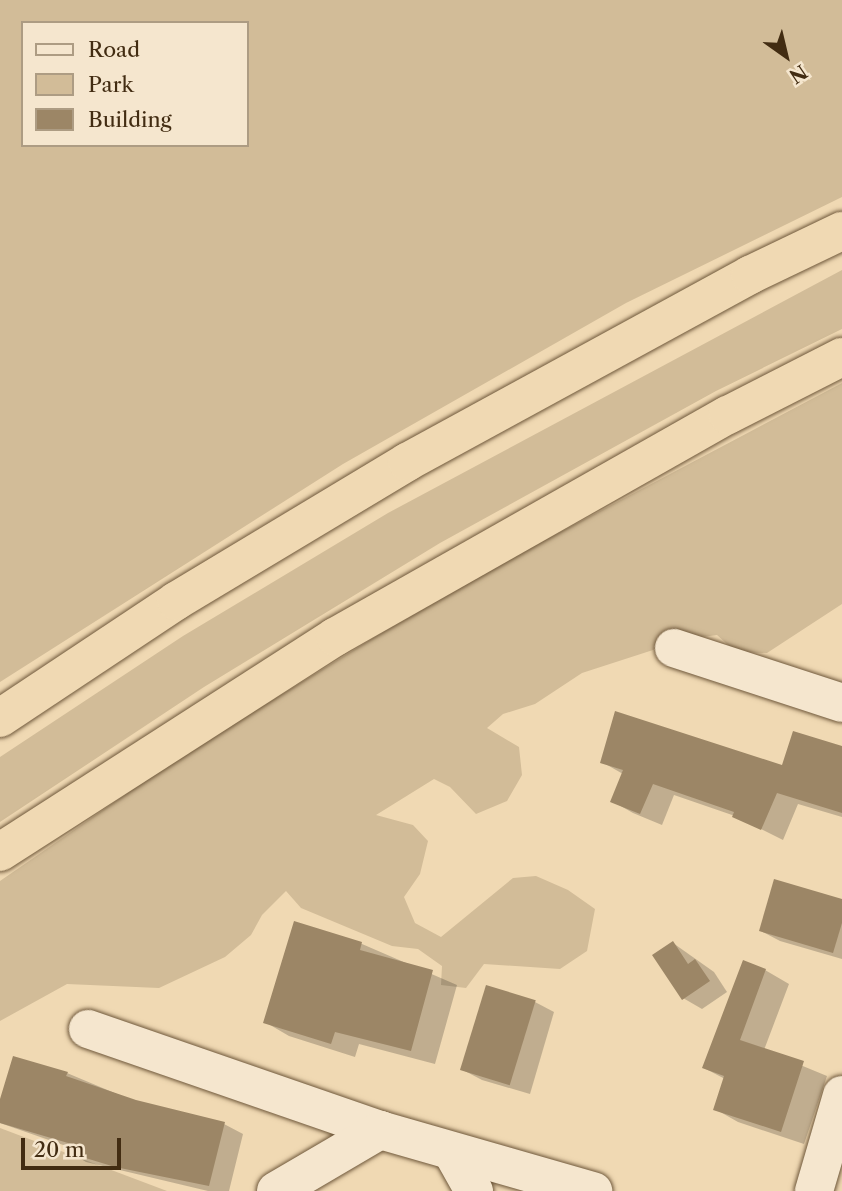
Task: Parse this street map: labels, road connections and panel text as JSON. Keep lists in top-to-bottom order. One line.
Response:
{"legend":["Road","Park","Building"],"scale_bar":"20 m","north":"bottom right"}
